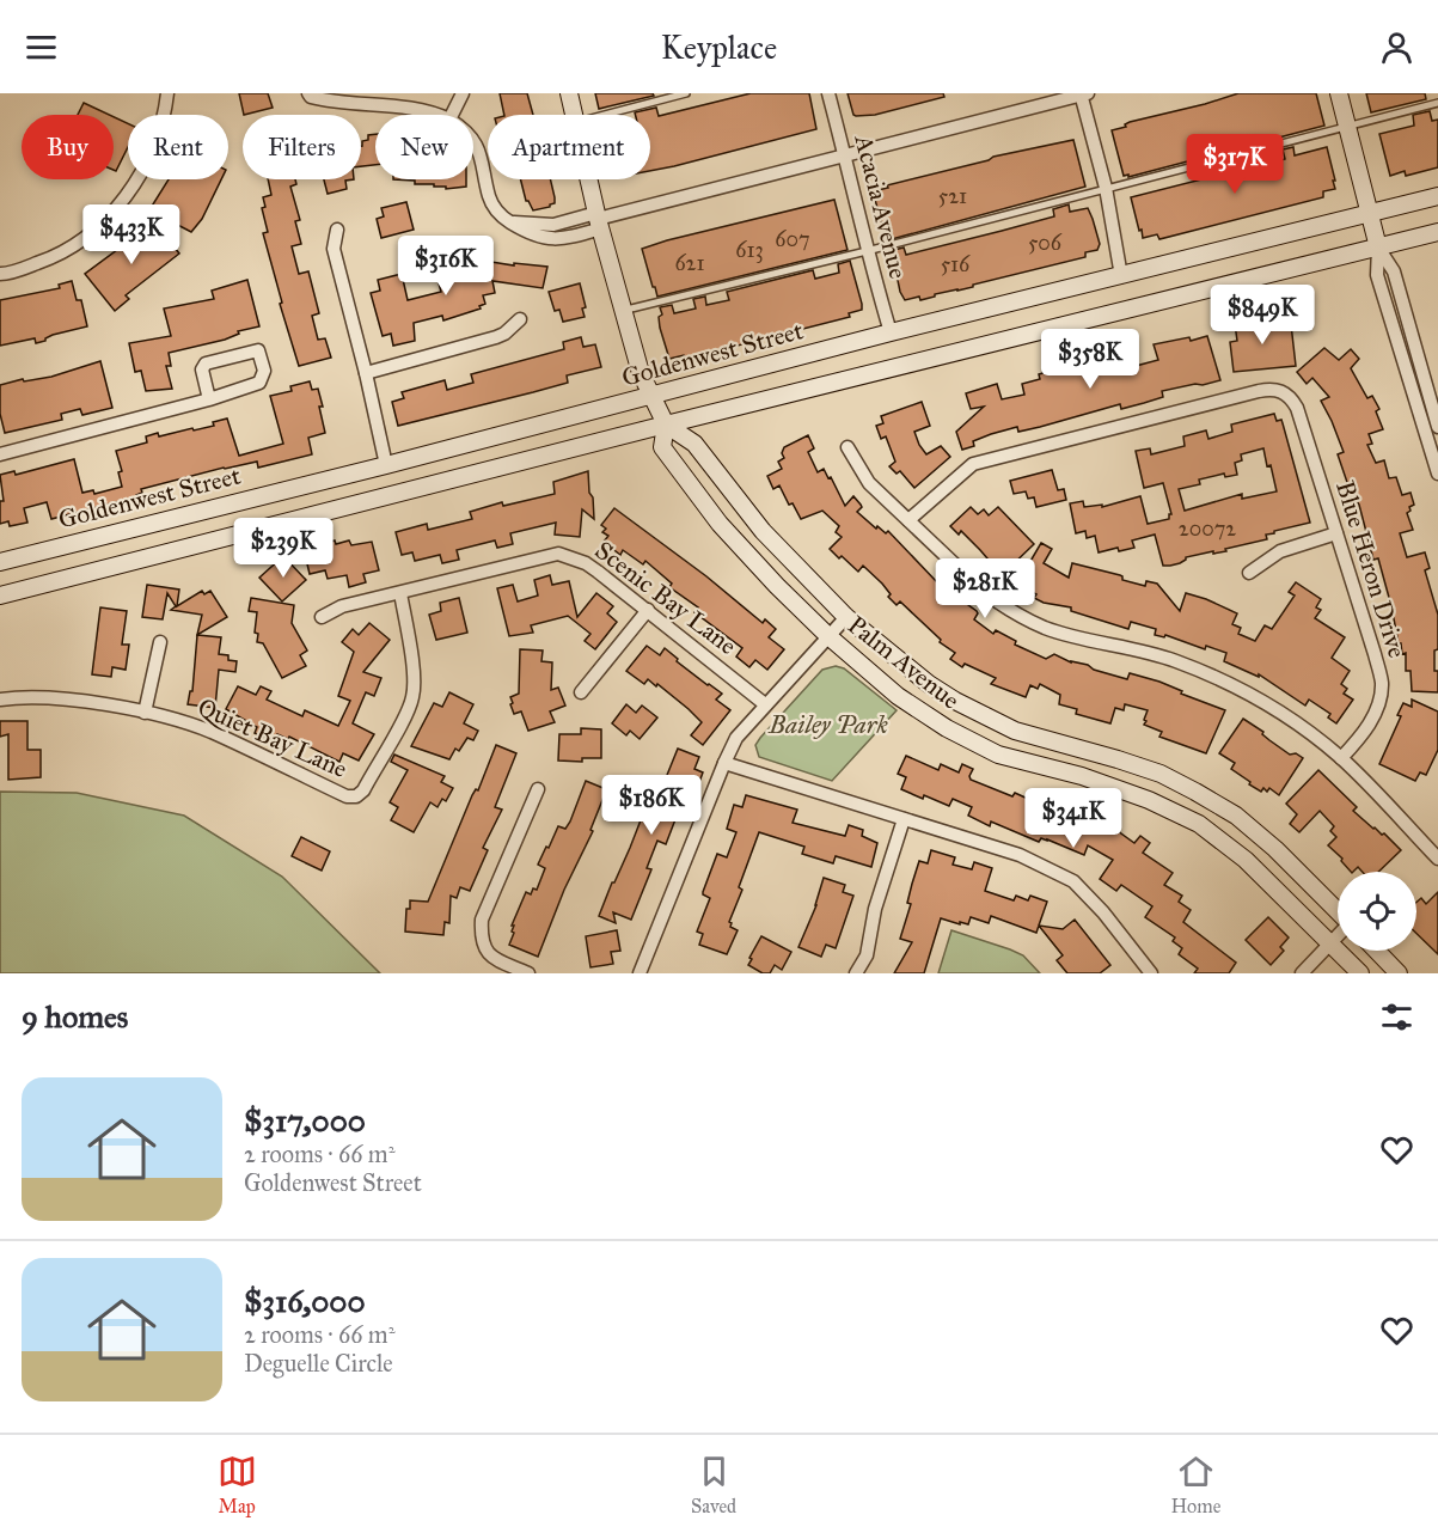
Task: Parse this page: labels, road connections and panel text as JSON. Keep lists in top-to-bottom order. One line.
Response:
{"streets":{"main road":["Goldenwest Street","Palm Avenue"],"street":["Acacia Avenue","Blue Heron Drive","Scenic Bay Lane","Quiet Bay Lane"]},"crossings":[["Acacia Avenue","Goldenwest Street"],["Goldenwest Street","Palm Avenue"],["Scenic Bay Lane","Quiet Bay Lane"]],"parks":["Bailey Park"],"house_numbers":["521","607","506","613","621","516","20072"],"page":{"header":"Keyplace","chip":["Buy","Rent","Filters","New","Apartment"],"price":["$317K","$433K","$316K","$849K","$358K","$239K","$281K","$186K","$341K"],"heading":"9 homes","list":[{"name":"$317,000","note":"2 rooms · 66 m² · Goldenwest Street"},{"name":"$316,000","note":"2 rooms · 66 m² · Deguelle Circle"}],"tabs":["Map","Saved","Home"]}}
